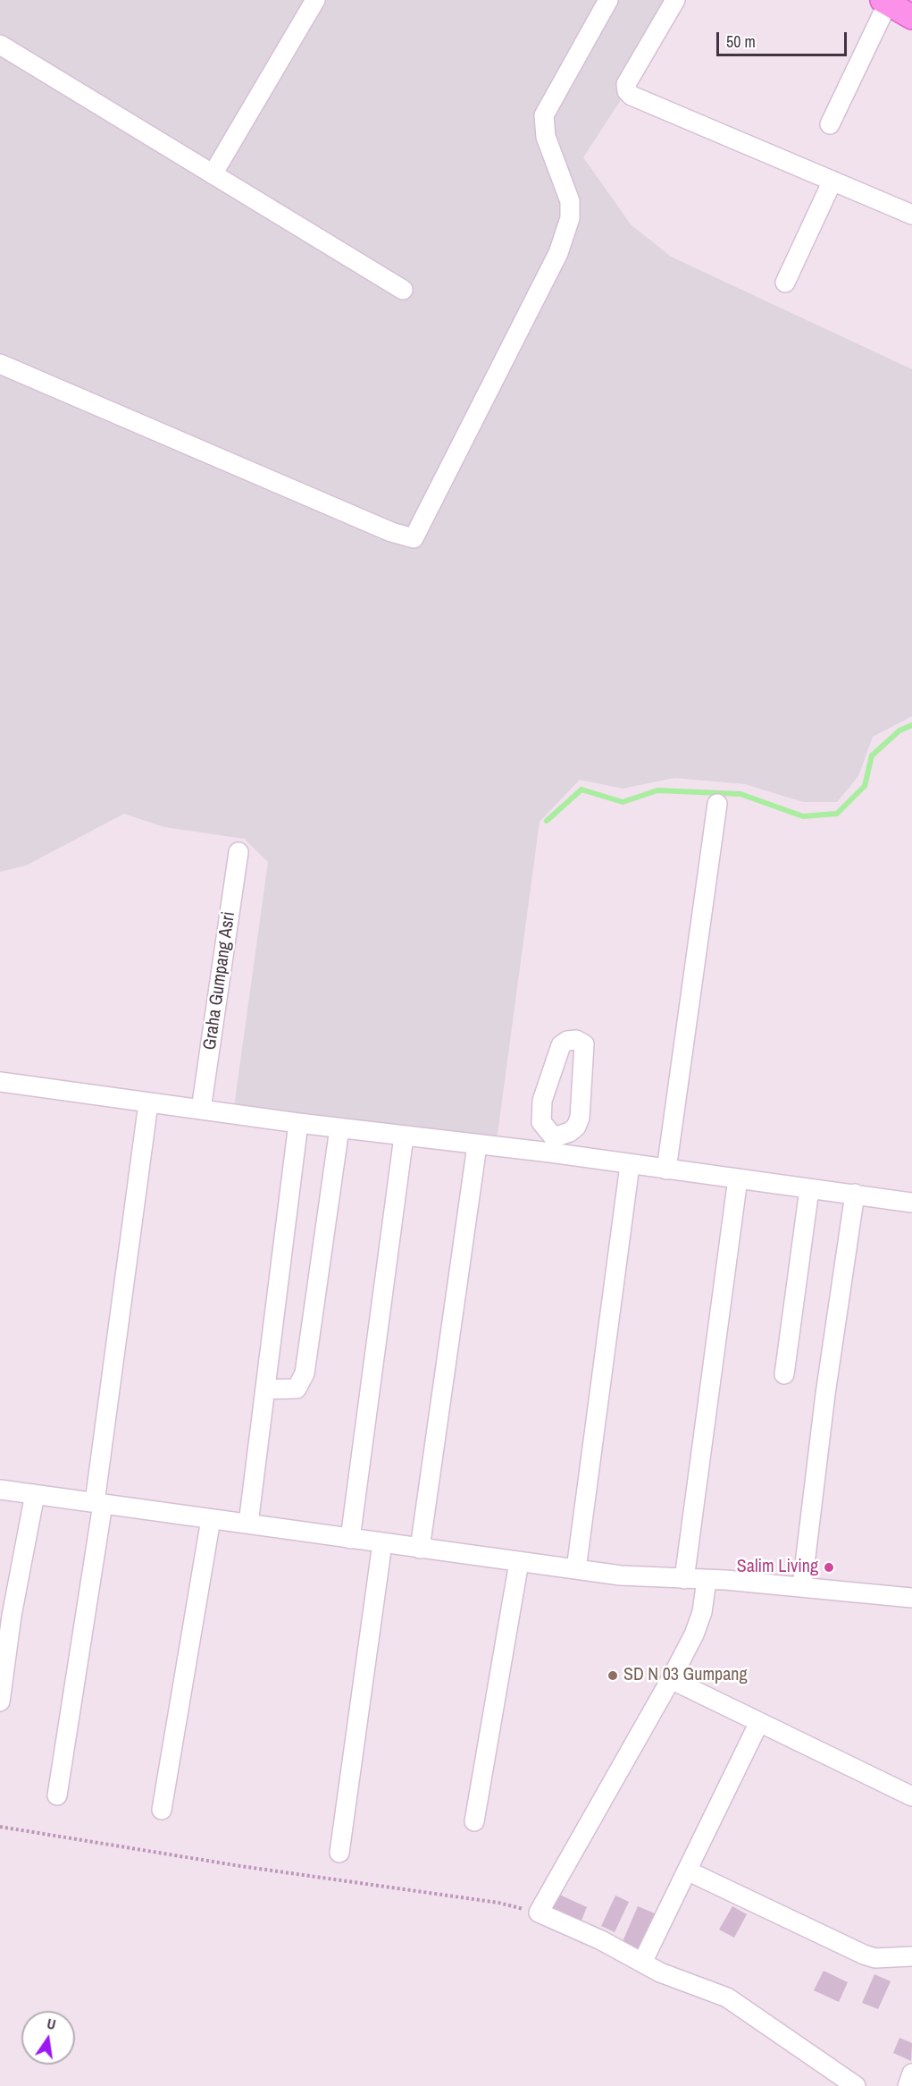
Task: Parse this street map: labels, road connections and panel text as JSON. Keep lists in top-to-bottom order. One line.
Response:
{"streets":{"street":["Graha Gumpang Asri"]},"places":["Salim Living","SD N 03 Gumpang"],"scale_bar":"50 m","north":"top"}
